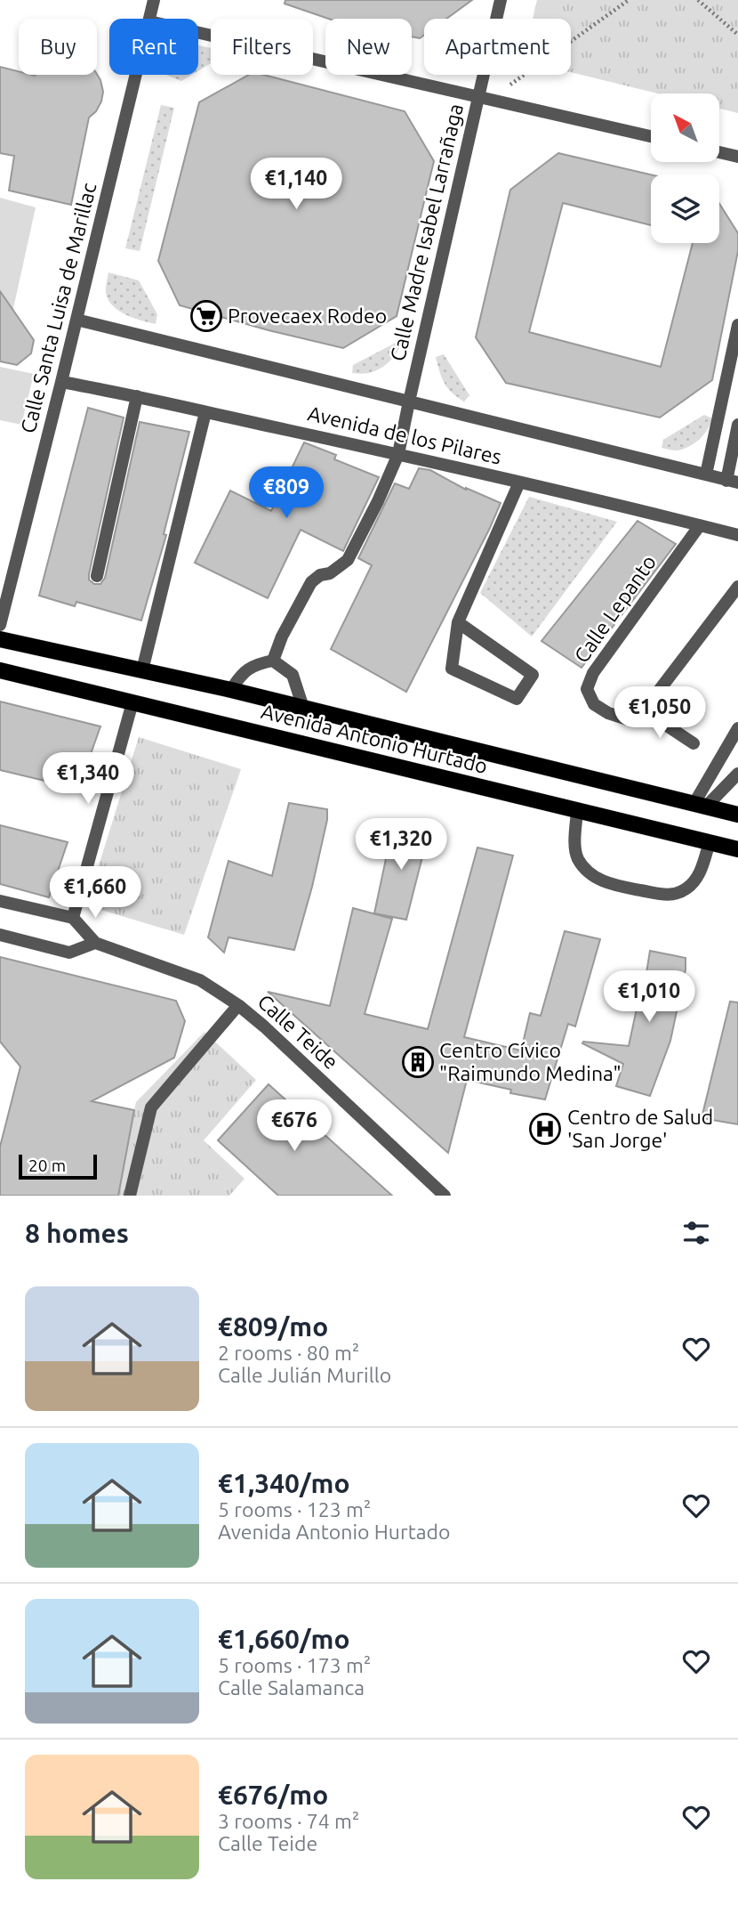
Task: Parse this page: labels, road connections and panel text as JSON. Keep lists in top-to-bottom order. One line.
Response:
{"streets":{"main road":["Avenida Antonio Hurtado"],"street":["Calle Madre Isabel Larrañaga","Calle Santa Luisa de Marillac","Avenida de los Pilares","Calle Lepanto","Calle Teide"]},"crossings":[["Calle Madre Isabel Larrañaga","Avenida de los Pilares"],["Calle Santa Luisa de Marillac","Avenida de los Pilares"],["Avenida de los Pilares","Calle Lepanto"]],"places":{"supermarket":["Provecaex Rodeo"],"building":["Centro Cívico \"Raimundo Medina\""],"hospital":["Centro de Salud 'San Jorge'"]},"scale_bar":"20 m","north":"top left","page":{"chip":["Buy","Rent","Filters","New","Apartment"],"price":["€1,140","€809","€1,050","€1,340","€1,320","€1,660","€1,010","€676"],"scale":"20 m","heading":"8 homes","list":[{"name":"€809/mo","note":"2 rooms · 80 m² · Calle Julián Murillo"},{"name":"€1,340/mo","note":"5 rooms · 123 m² · Avenida Antonio Hurtado"},{"name":"€1,660/mo","note":"5 rooms · 173 m² · Calle Salamanca"},{"name":"€676/mo","note":"3 rooms · 74 m² · Calle Teide"}]}}
